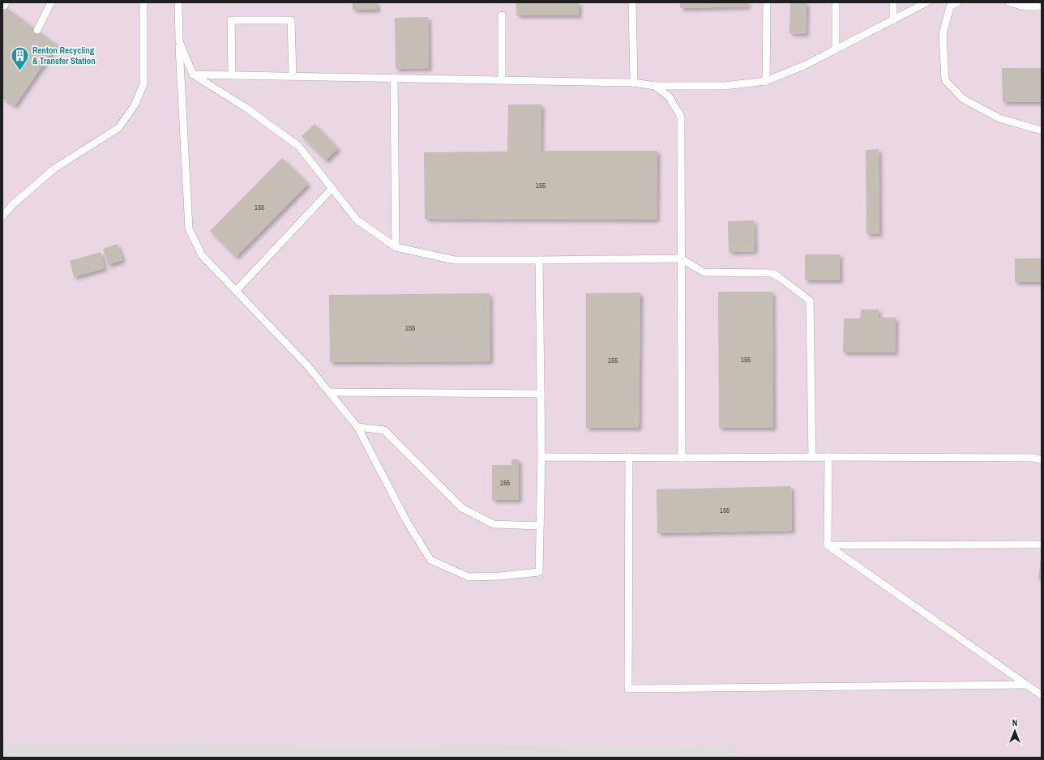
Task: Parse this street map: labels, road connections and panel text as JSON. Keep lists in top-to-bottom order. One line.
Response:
{"places":{"building":["Renton Recycling & Transfer Station"]},"house_numbers":["155","155","155","155","155","155","155"],"north":"top"}
